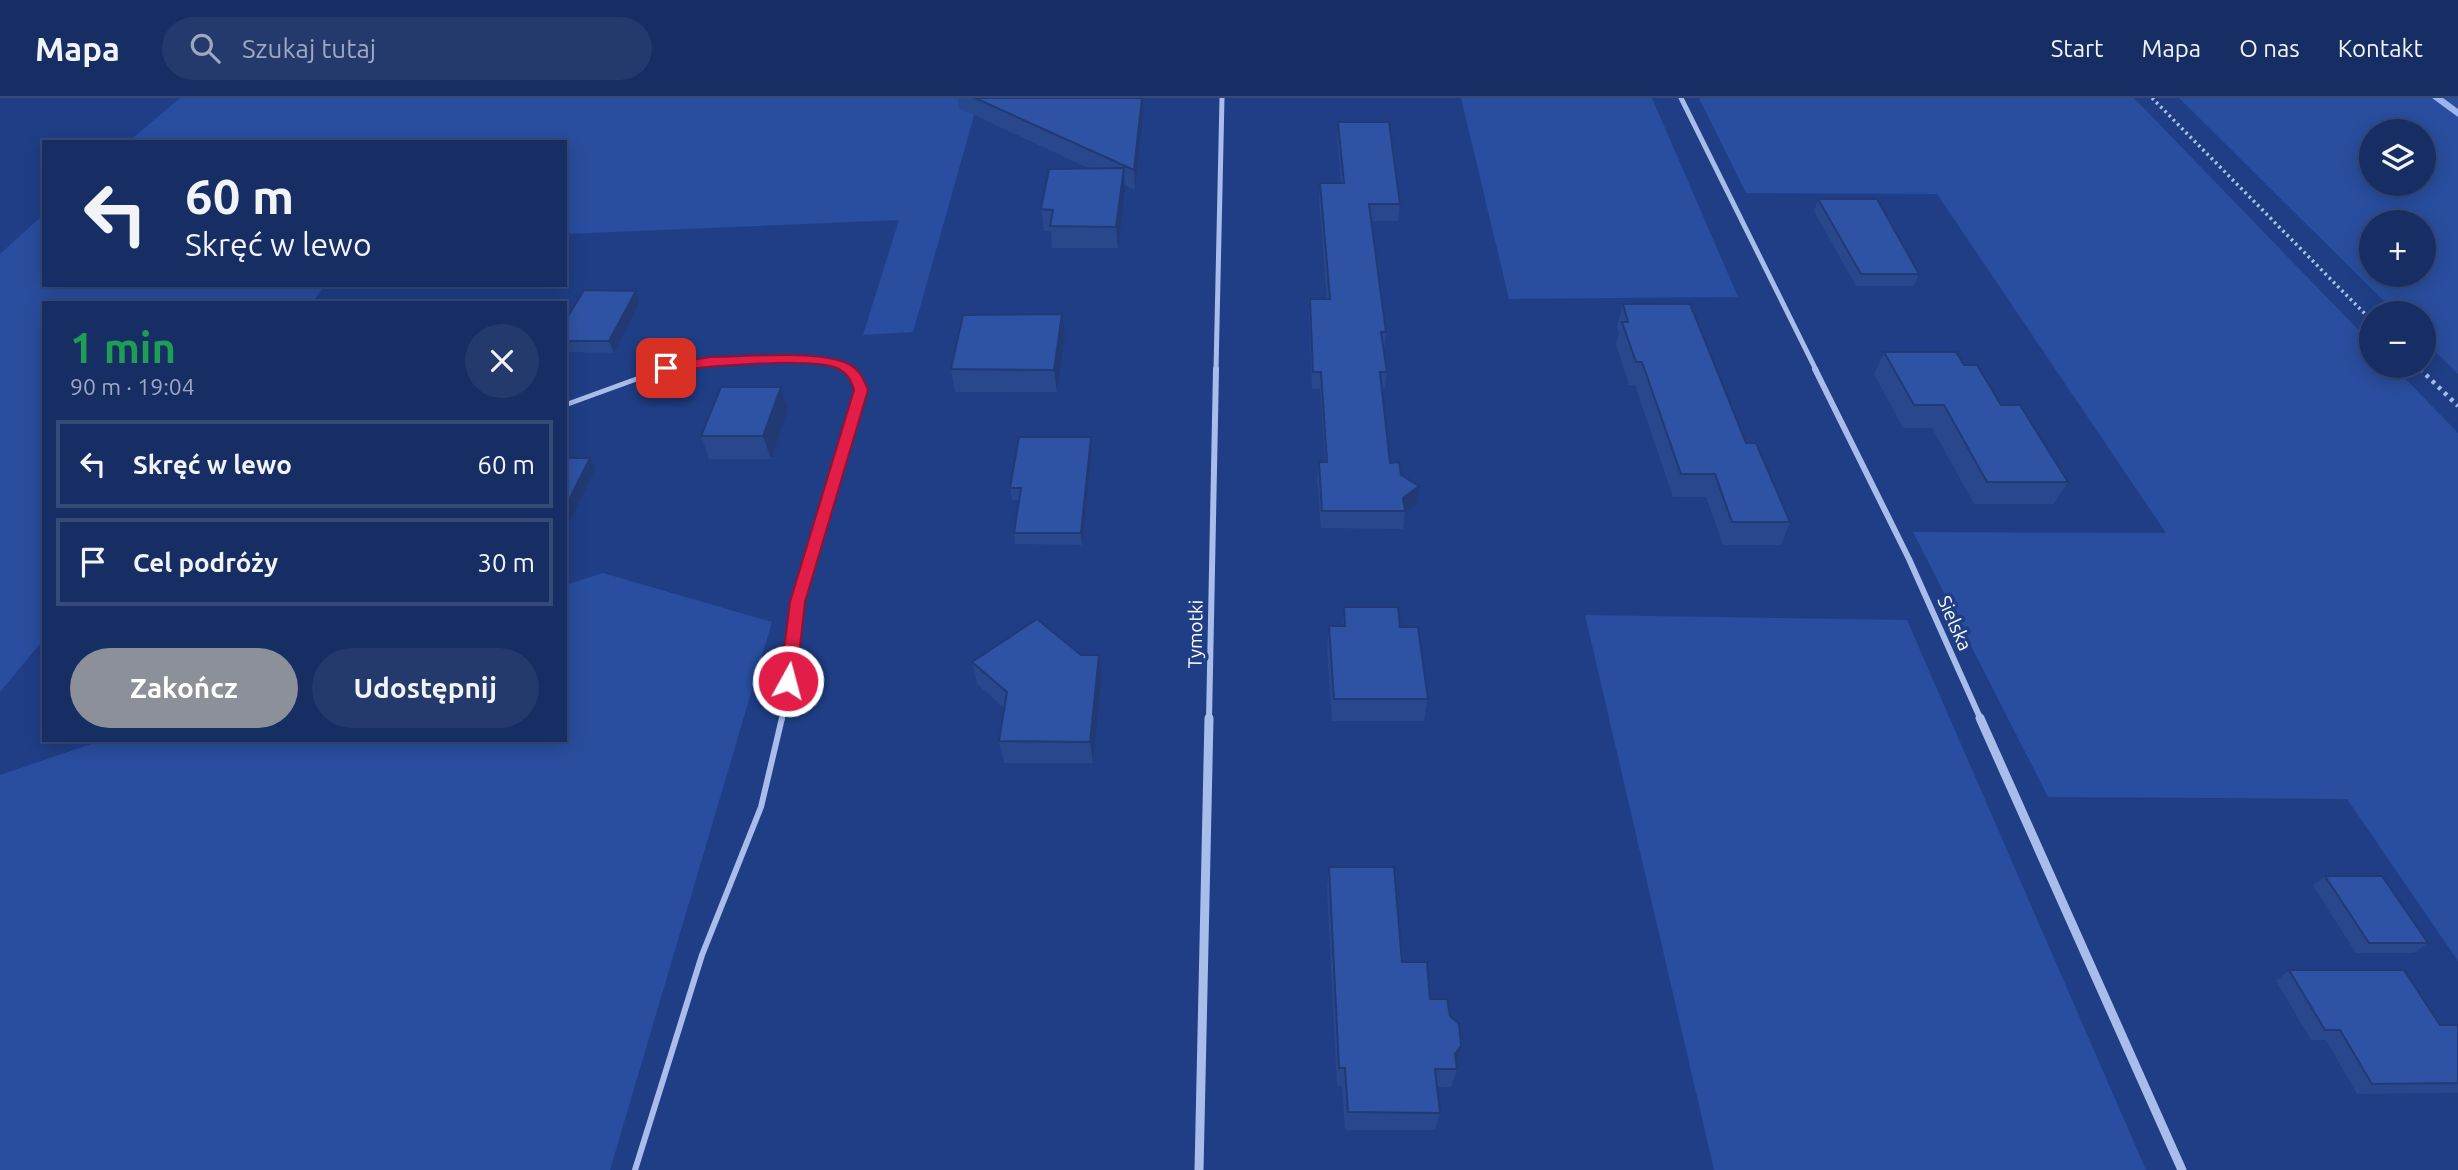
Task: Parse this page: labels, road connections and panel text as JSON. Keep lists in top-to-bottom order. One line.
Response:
{"streets":{"street":["Sielska","Tymotki"]},"page":{"header":"Mapa","search":"Szukaj tutaj","nav":["Start","Mapa","O nas","Kontakt"],"map_buttons":["+","−"],"turn":["60 m","Skręć w lewo"],"heading":["1 min","90 m · 19:04"],"list":[{"name":"Skręć w lewo","value":"60 m"},{"name":"Cel podróży","value":"30 m"}],"buttons":["Zakończ","Udostępnij"]}}
